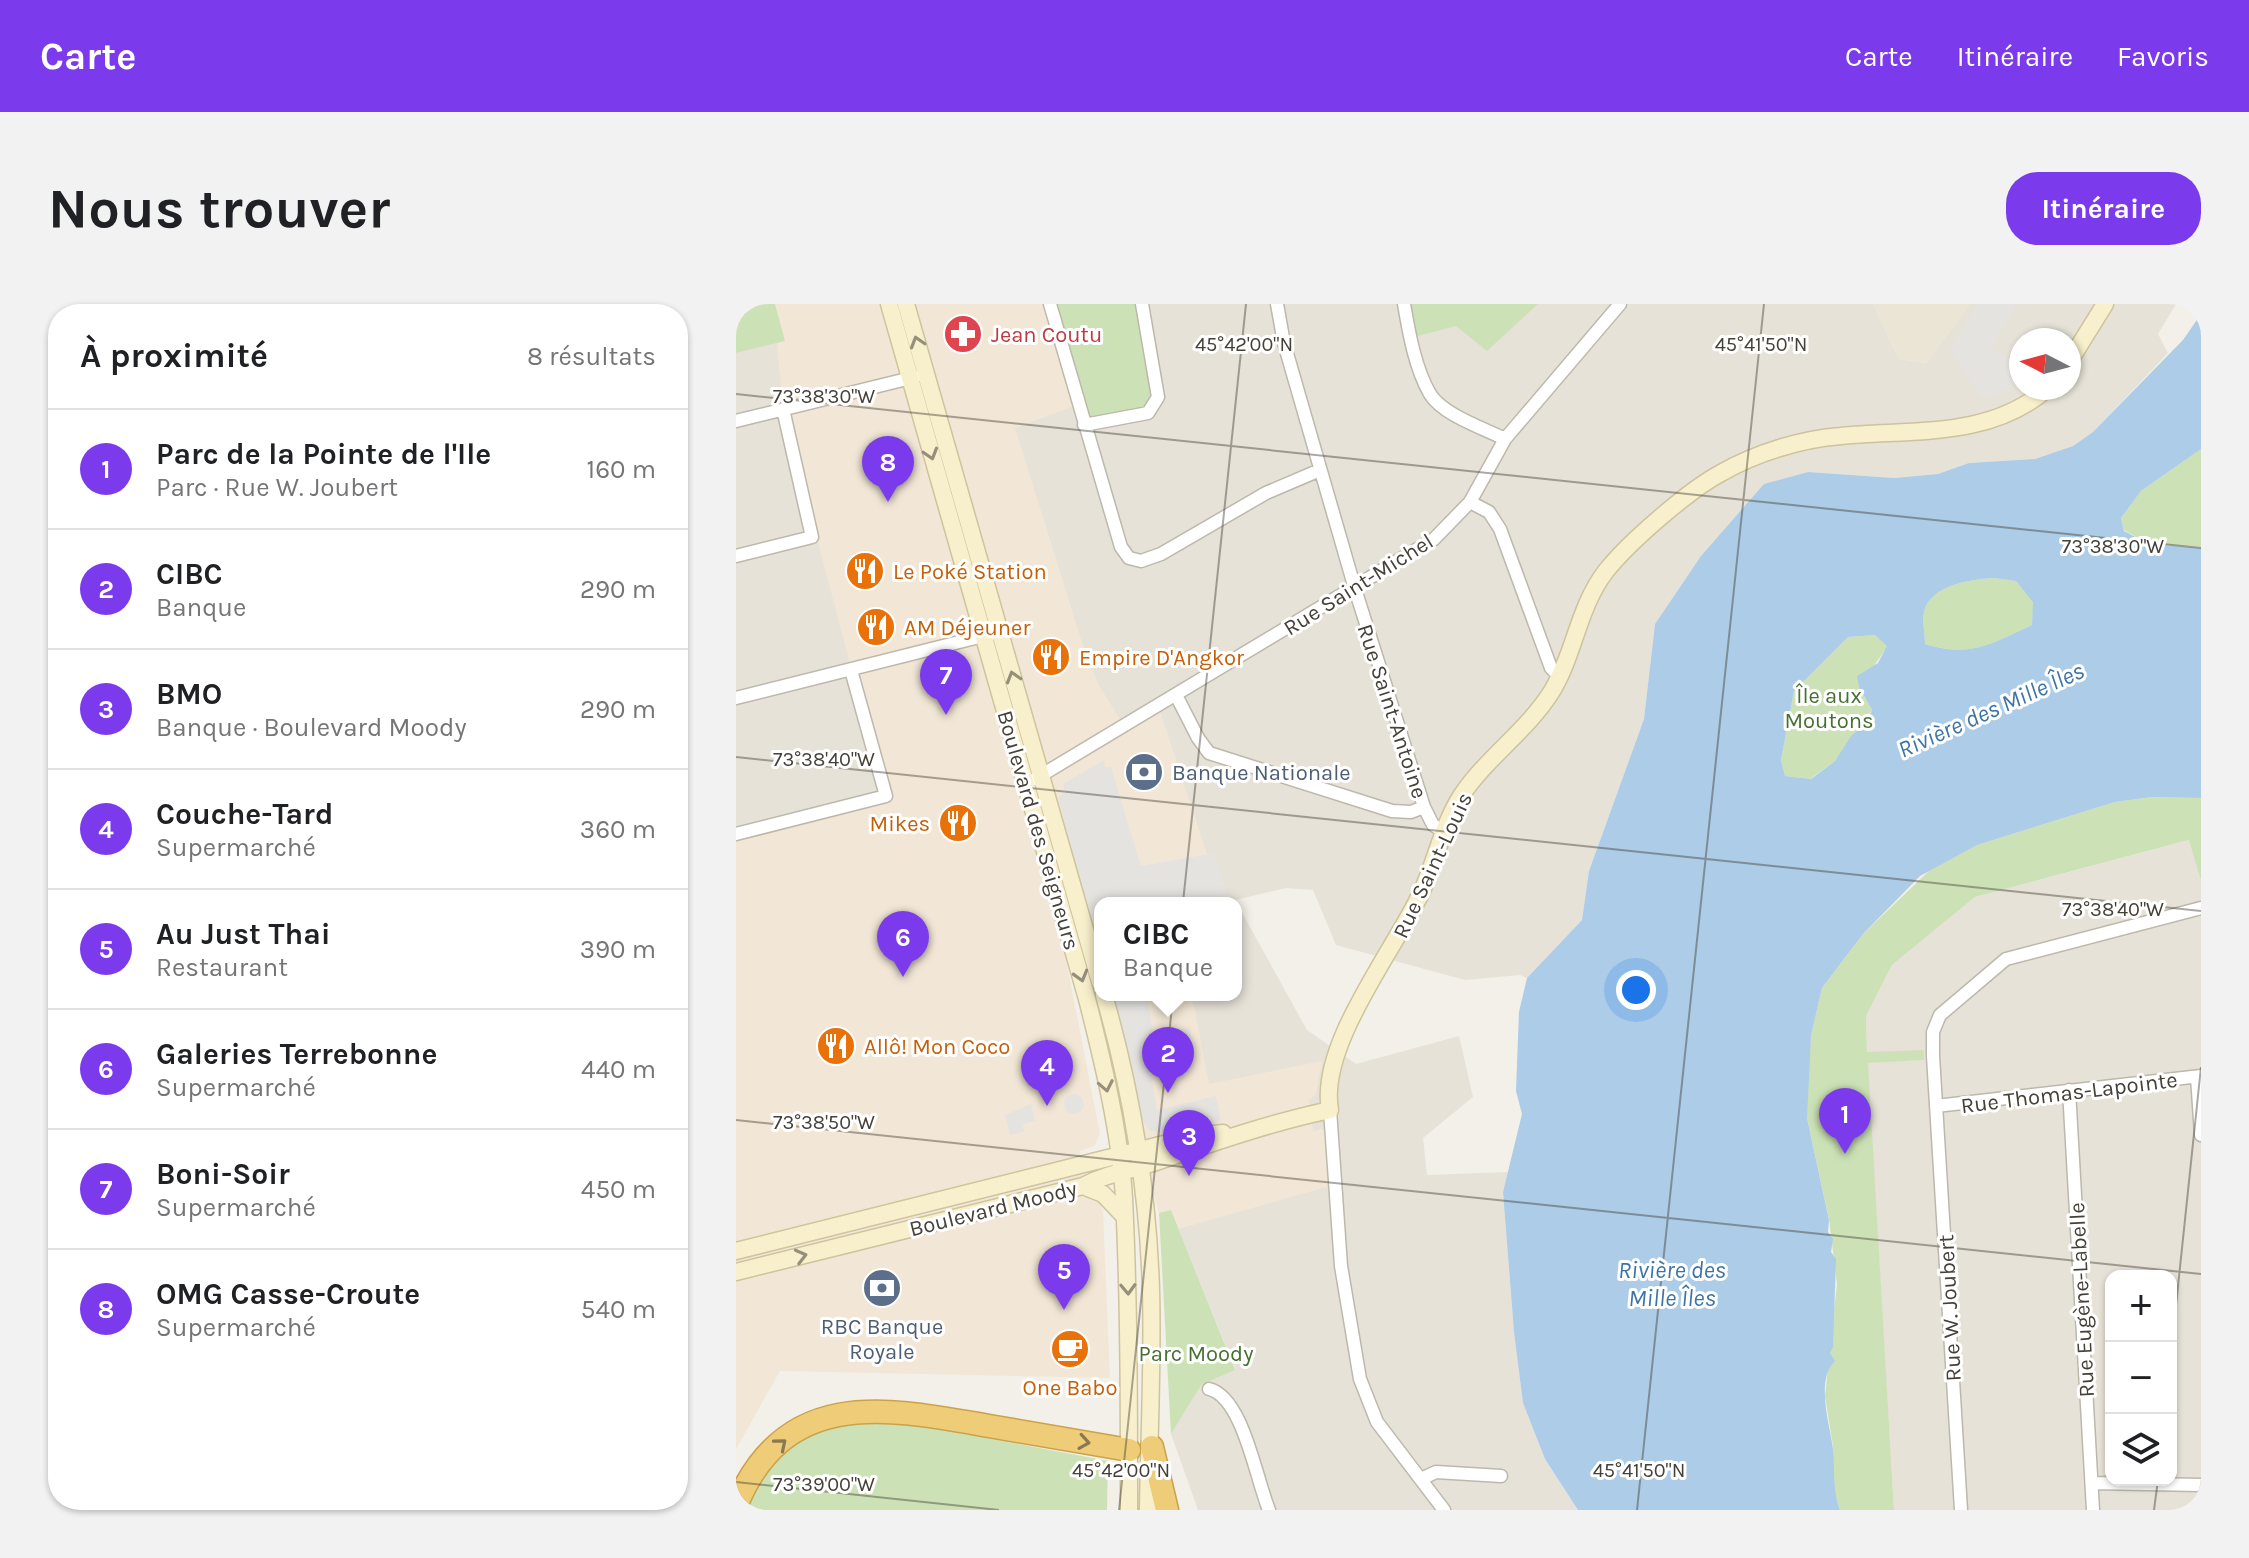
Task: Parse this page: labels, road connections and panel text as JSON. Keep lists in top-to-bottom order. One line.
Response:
{"streets":{"main road":["Boulevard des Seigneurs","Rue Saint-Louis","Boulevard Moody"],"street":["Rue Saint-Michel","Rue Saint-Antoine","Rue Thomas-Lapointe","Rue Eugène-Labelle","Rue W. Joubert"]},"crossings":[["Rue Saint-Michel","Rue Saint-Antoine"],["Rue Saint-Michel","Boulevard des Seigneurs"],["Rue Saint-Antoine","Rue Saint-Louis"],["Boulevard des Seigneurs","Boulevard Moody"],["Rue Saint-Louis","Boulevard Moody"],["Rue Thomas-Lapointe","Rue Eugène-Labelle"],["Rue Thomas-Lapointe","Rue W. Joubert"]],"water":["Rivière des Mille Îles"],"parks":["Île aux Moutons","Parc Moody"],"places":{"pharmacy":["Jean Coutu"],"restaurant":["Le Poké Station","AM Déjeuner","Empire D'Angkor","Mikes","Allô! Mon Coco"],"bank":["Banque Nationale","RBC Banque Royale"],"cafe":["One Babo"]},"north":"left","page":{"header":"Carte","nav":["Carte","Itinéraire","Favoris"],"buttons":"Itinéraire","title":"Nous trouver","heading":["À proximité","8 résultats"],"list":[{"mark":"1","name":"Parc de la Pointe de l'Ile","note":"Parc · Rue W. Joubert","value":"160 m"},{"mark":"2","name":"CIBC","note":"Banque","value":"290 m"},{"mark":"3","name":"BMO","note":"Banque · Boulevard Moody","value":"290 m"},{"mark":"4","name":"Couche-Tard","note":"Supermarché","value":"360 m"},{"mark":"5","name":"Au Just Thai","note":"Restaurant","value":"390 m"},{"mark":"6","name":"Galeries Terrebonne","note":"Supermarché","value":"440 m"},{"mark":"7","name":"Boni-Soir","note":"Supermarché","value":"450 m"},{"mark":"8","name":"OMG Casse-Croute","note":"Supermarché","value":"540 m"}],"pins":["8","7","6","2","4","1","3","5"],"popup":["CIBC","Banque"],"map_buttons":["+","−"]},"coordinates":["45°42'00\"N","45°41'50\"N","73°38'30\"W","73°38'40\"W","73°38'50\"W","73°39'00\"W"]}
